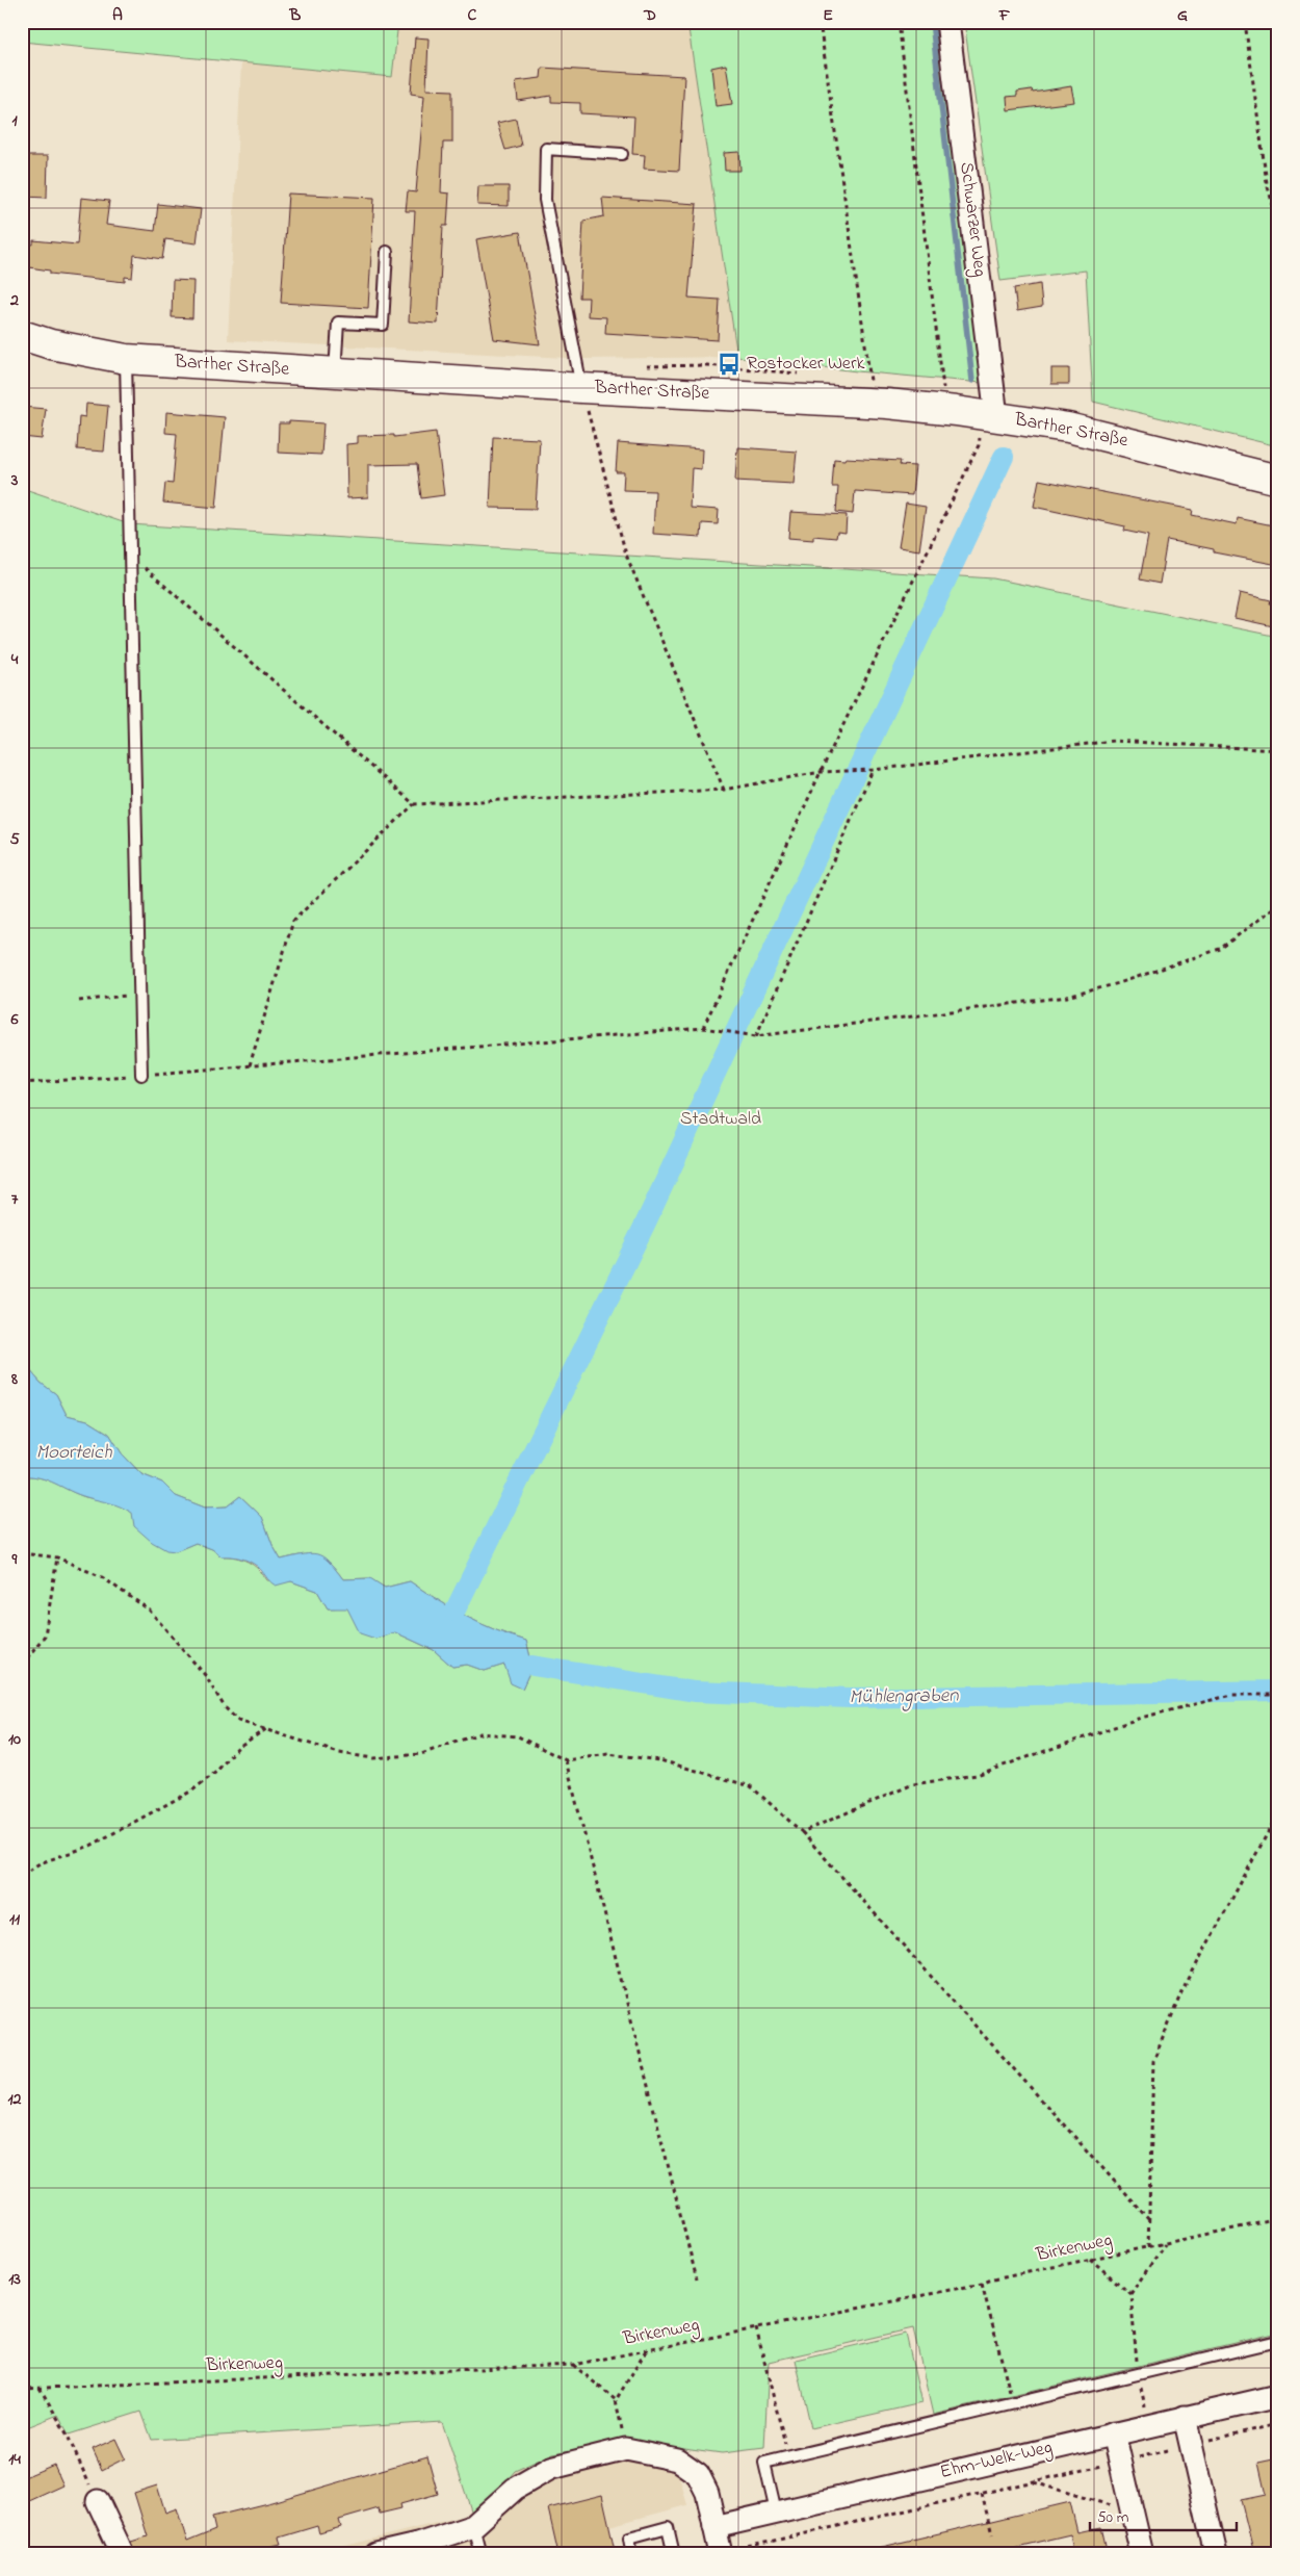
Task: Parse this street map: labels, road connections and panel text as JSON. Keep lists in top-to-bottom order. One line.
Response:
{"streets":{"street":["Schwarzer Weg","Barther Straße","Ehm-Welk-Weg"],"path":["Birkenweg"]},"crossings":[["Schwarzer Weg","Barther Straße"]],"water":["Moorteich","Mühlengraben"],"parks":["Stadtwald"],"places":{"bus stop":["Rostocker Werk"]},"scale_bar":"50 m","grid":{"columns":["A","B","C","D","E","F","G"],"rows":["1","2","3","4","5","6","7","8","9","10","11","12","13","14"]}}
